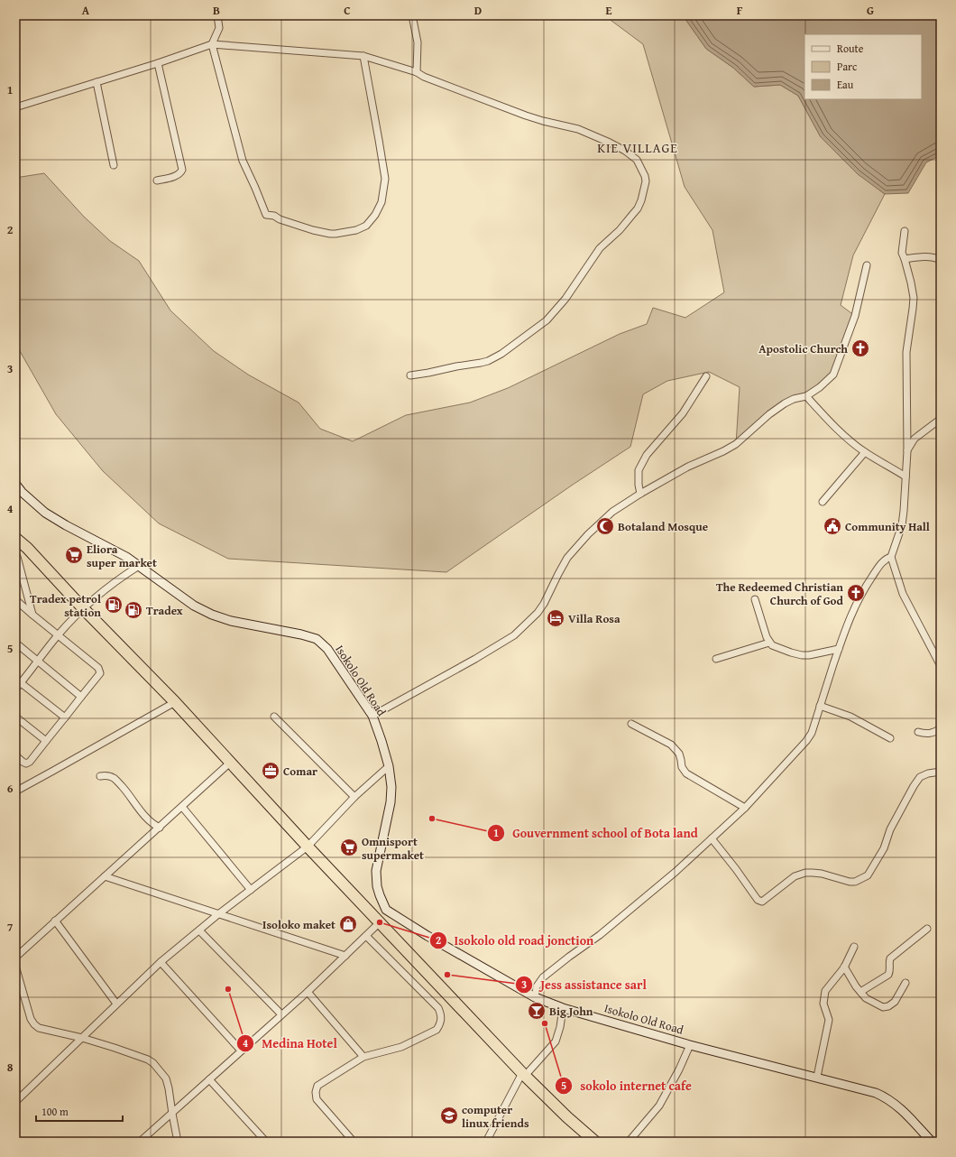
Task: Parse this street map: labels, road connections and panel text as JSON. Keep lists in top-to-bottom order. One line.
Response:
{"streets":{"street":["Isokolo Old Road"]},"districts":["KIE VILLAGE"],"places":{"church":["Apostolic Church","The Redeemed Christian Church of God"],"mosque":["Botaland Mosque"],"public building":["Community Hall"],"supermarket":["Eliora super market","Omnisport supermaket"],"fuel station":["Tradex petrol station","Tradex"],"hotel":["Villa Rosa"],"office":["Comar"],"other":["Gouvernment school of Bota land","Isokolo old road jonction","Jess assistance sarl","Medina Hotel","sokolo internet cafe"],"shop":["Isoloko maket"],"bar":["Big John"],"school or university":["computer linux friends"]},"legend":["Route","Parc","Eau"],"scale_bar":"100 m","grid":{"columns":["A","B","C","D","E","F","G"],"rows":["1","2","3","4","5","6","7","8"]}}
